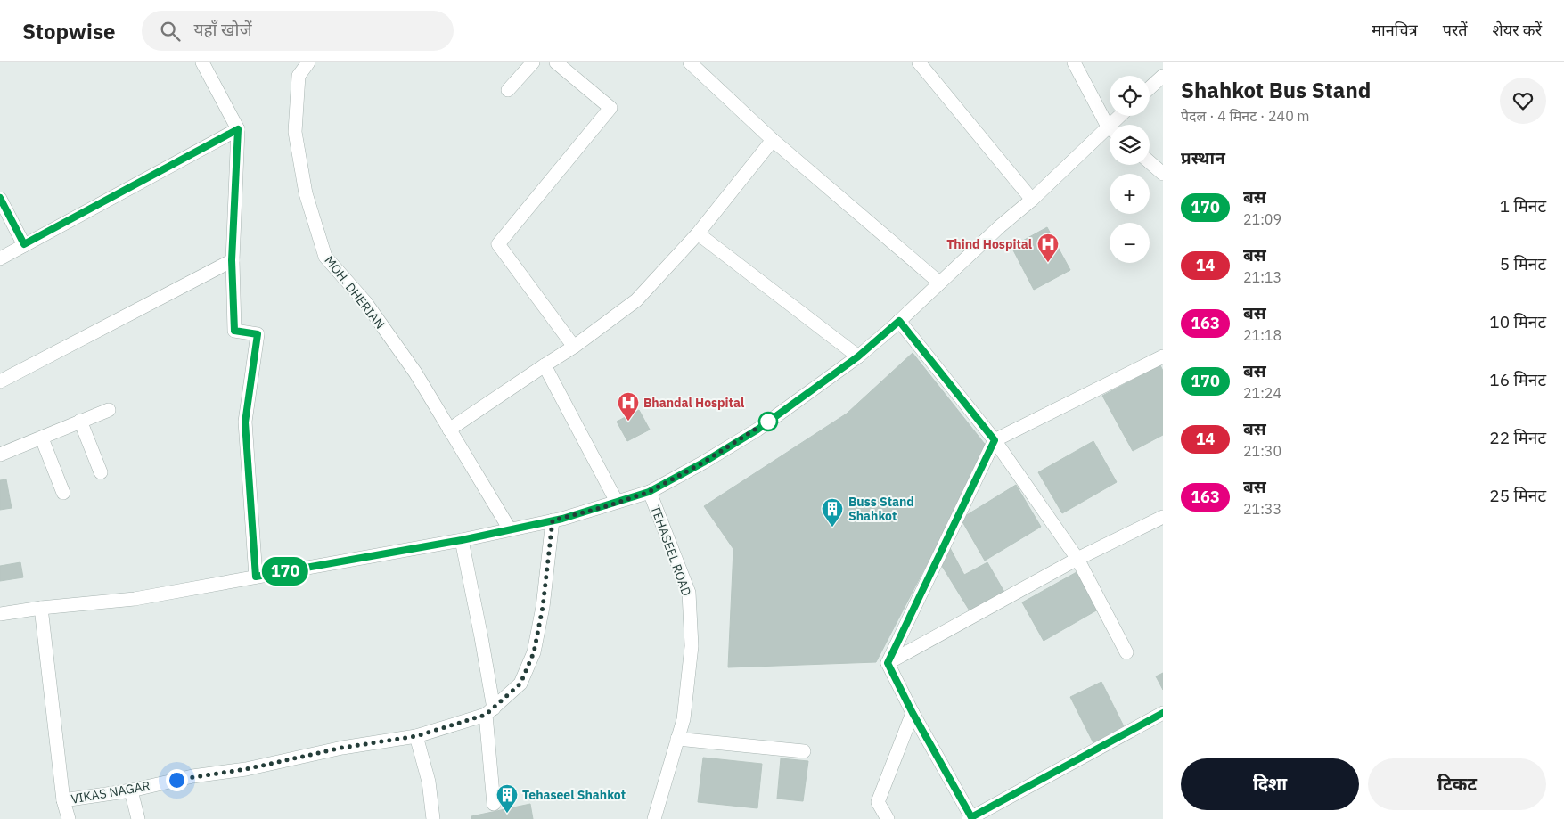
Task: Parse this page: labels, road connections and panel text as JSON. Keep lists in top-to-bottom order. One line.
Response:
{"streets":{"street":["MOH. DHERIAN","TEHASEEL ROAD","VIKAS NAGAR"]},"places":{"hospital":["Thind Hospital","Bhandal Hospital"],"building":["Buss Stand Shahkot","Tehaseel Shahkot"]},"lines":["bus line 170"],"page":{"header":"Stopwise","search":"यहाँ खोजें","nav":["मानचित्र","परतें","शेयर करें"],"on_map":"170","heading":[["Shahkot Bus Stand","पैदल · 4 मिनट · 240 m"],"प्रस्थान"],"map_buttons":["+","−"],"list":[{"mark":"170","name":"बस","note":"21:09","value":"1 मिनट"},{"mark":"14","name":"बस","note":"21:13","value":"5 मिनट"},{"mark":"163","name":"बस","note":"21:18","value":"10 मिनट"},{"mark":"170","name":"बस","note":"21:24","value":"16 मिनट"},{"mark":"14","name":"बस","note":"21:30","value":"22 मिनट"},{"mark":"163","name":"बस","note":"21:33","value":"25 मिनट"}],"buttons":["दिशा","टिकट"]}}
